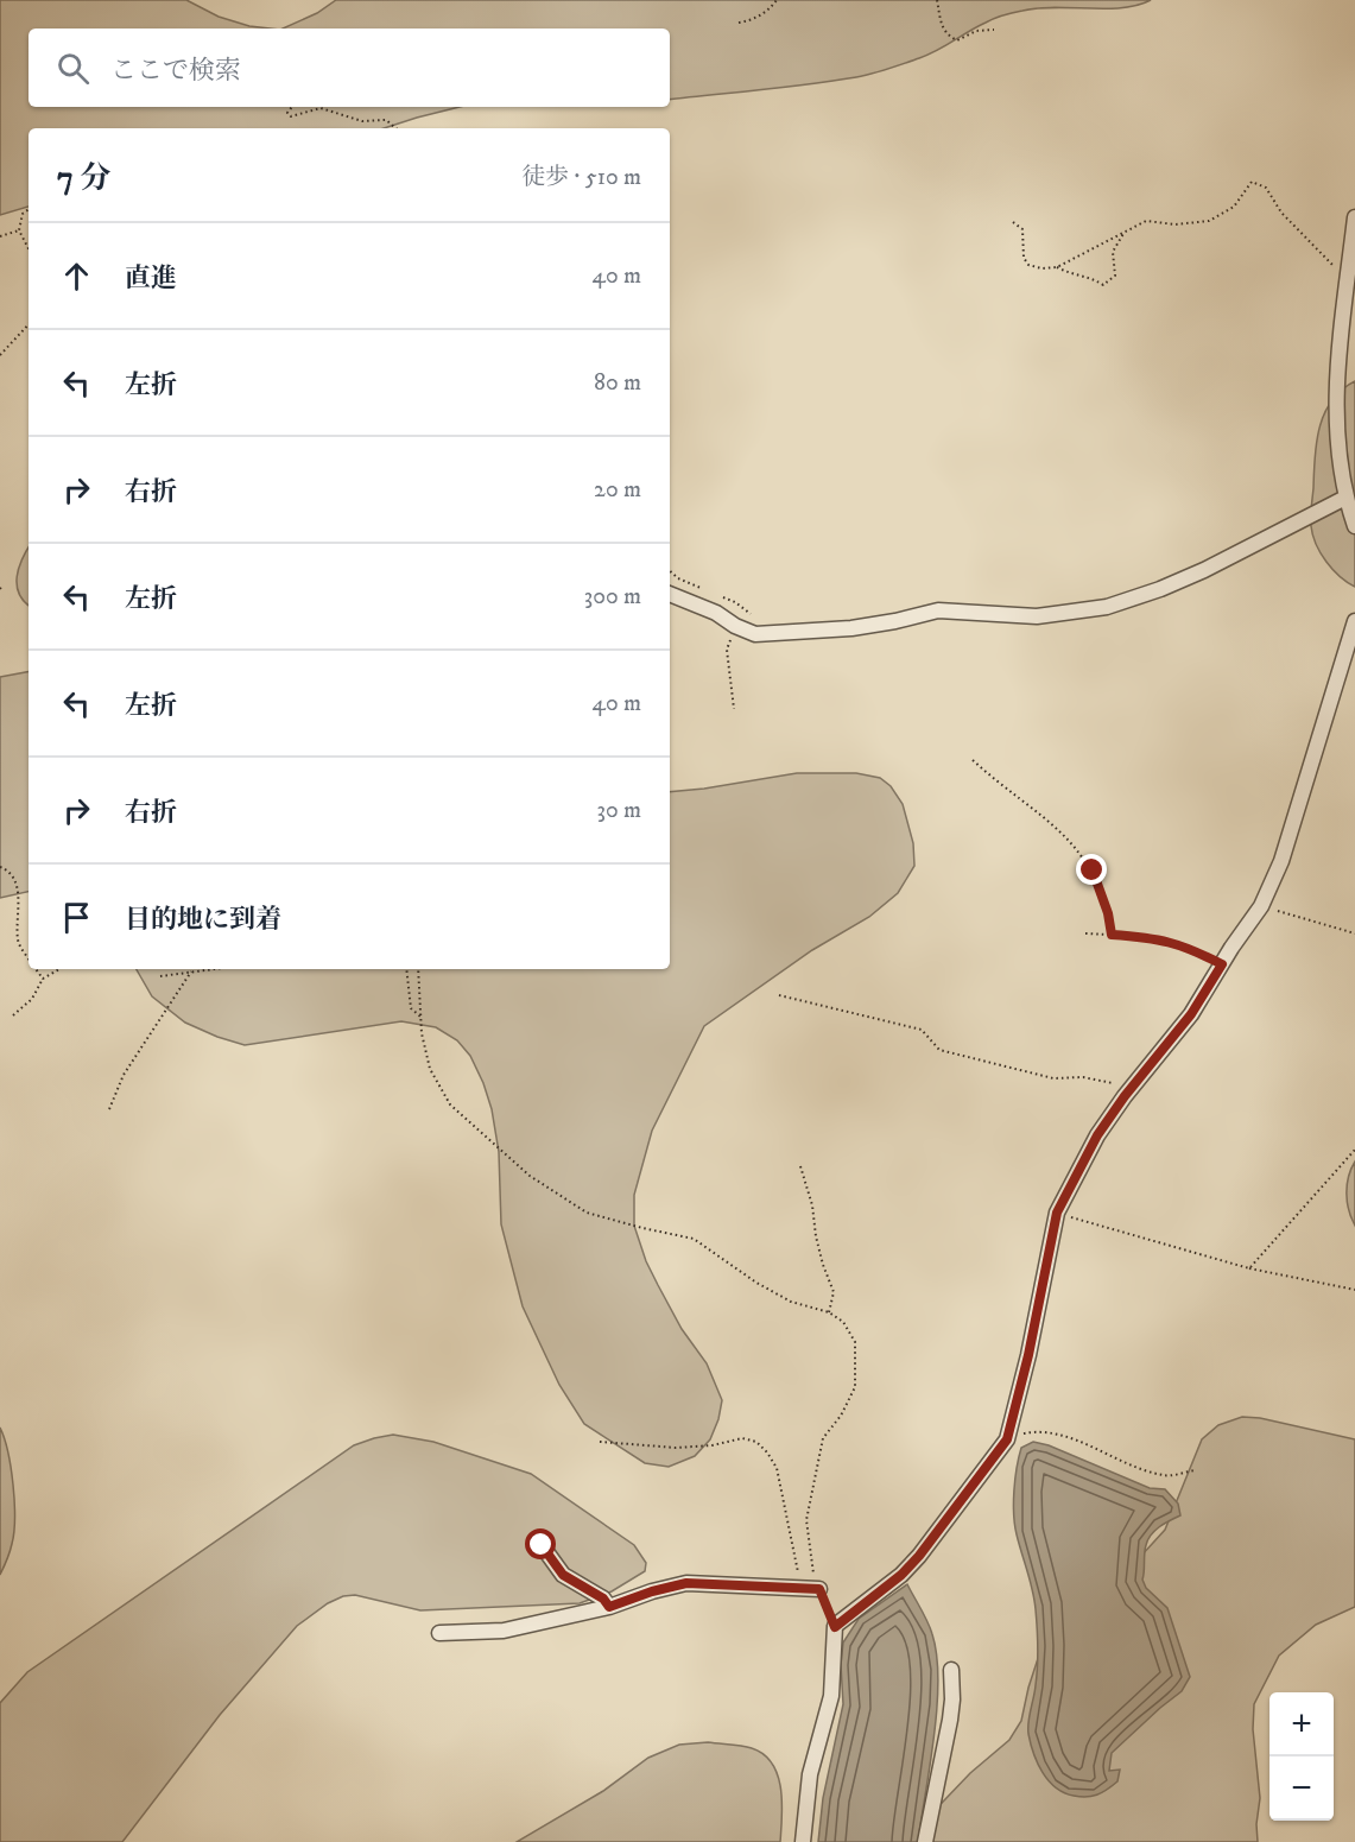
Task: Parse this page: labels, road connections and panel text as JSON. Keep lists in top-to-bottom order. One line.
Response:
{"page":{"search":"ここで検索","heading":["7 分","徒歩 · 510 m"],"list":[["直進","40 m"],["左折","80 m"],["右折","20 m"],["左折","300 m"],["左折","40 m"],["右折","30 m"],"目的地に到着"],"map_buttons":["+","−"]}}
